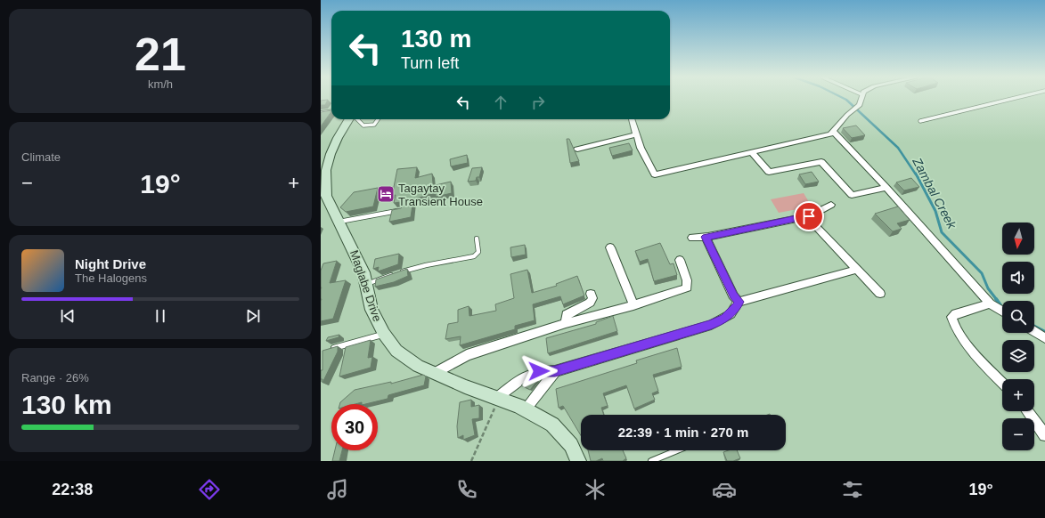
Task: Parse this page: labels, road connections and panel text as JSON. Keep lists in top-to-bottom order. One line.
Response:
{"streets":{"main road":["Maglabe Drive"]},"water":["Zambal Creek"],"places":{"hotel":["Tagaytay Transient House"]},"north":"bottom","page":{"tile":[["21","km/h"],"Climate",["Range · 26%","130 km"]],"turn":["130 m","Turn left"],"heat":["−","19°","+"],"map_buttons":["+","−"],"song":["Night Drive","The Halogens"],"limit":"30","trip":"22:39 · 1 min · 270 m","tabs":["22:38","19°"]}}
